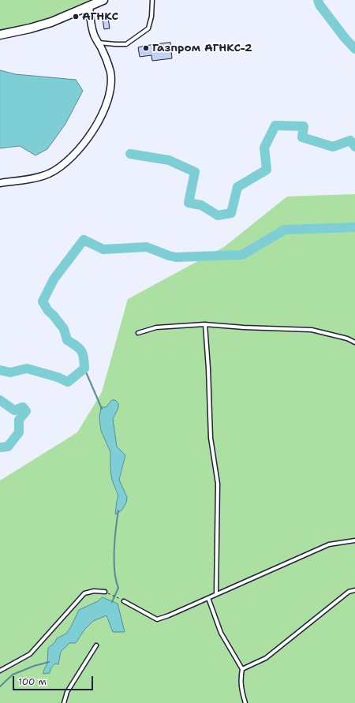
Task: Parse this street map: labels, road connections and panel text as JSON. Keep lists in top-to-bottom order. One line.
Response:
{"places":["АГНКС","Газпром АГНКС-2"],"scale_bar":"100 m"}
